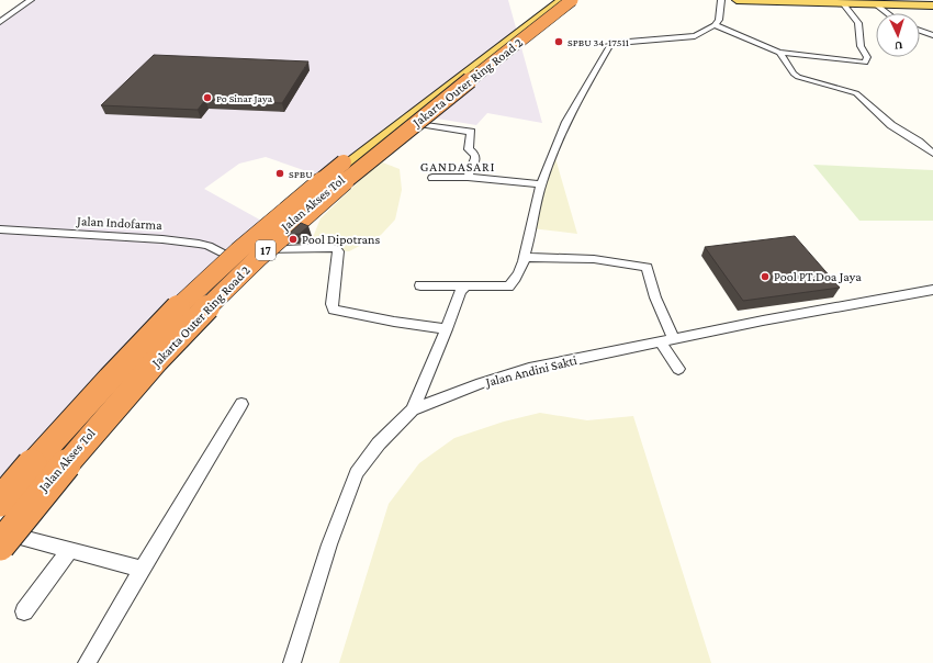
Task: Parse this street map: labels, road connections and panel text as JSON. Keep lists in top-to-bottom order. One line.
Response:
{"streets":{"highway":["Jakarta Outer Ring Road 2","17"],"main road":["Jalan Akses Tol"],"street":["Jalan Indofarma","Jalan Andini Sakti"]},"crossings":[["Jakarta Outer Ring Road 2","Jalan Akses Tol"],["Jalan Akses Tol","Jalan Indofarma"]],"districts":["GANDASARI"],"places":["SPBU 34-17511","Po Sinar Jaya","SPBU","Pool Dipotrans","Pool PT.Doa Jaya"],"north":"bottom"}
